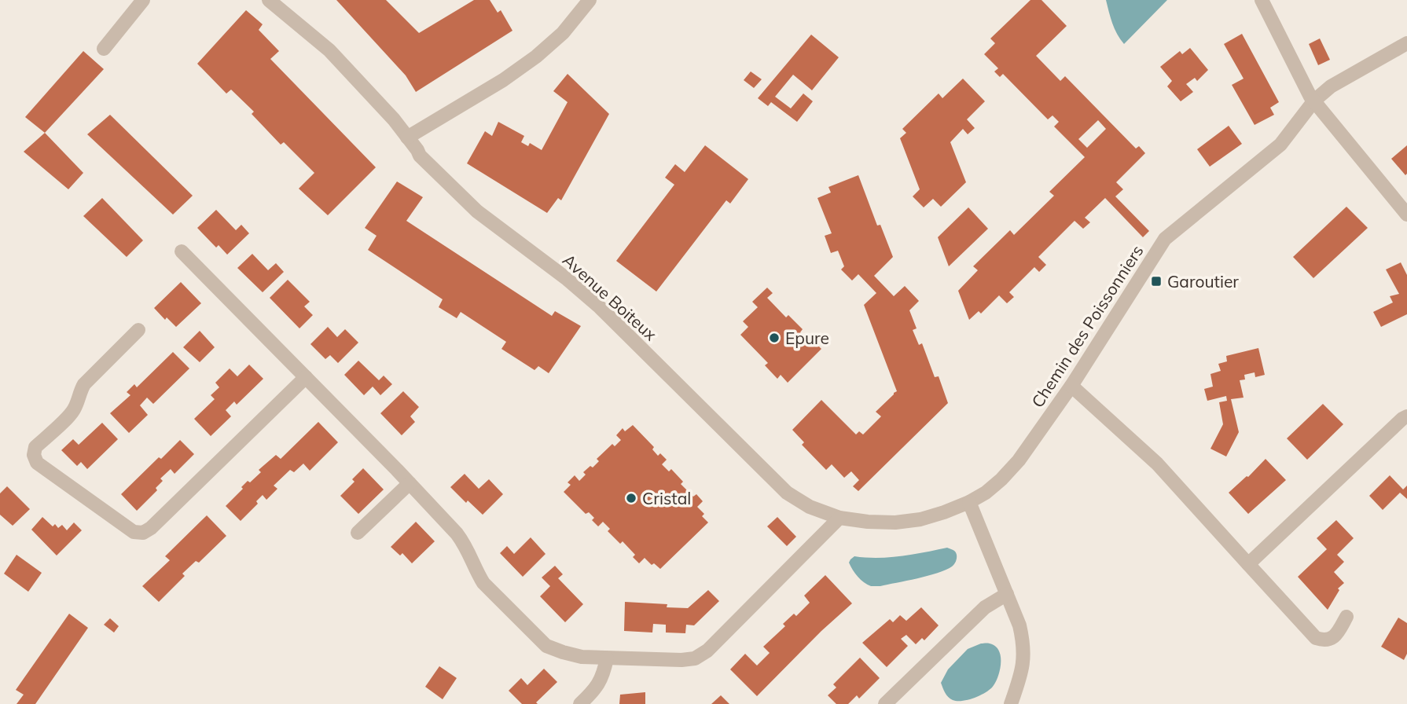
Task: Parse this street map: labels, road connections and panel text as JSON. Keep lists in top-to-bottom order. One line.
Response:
{"streets":{"street":["Avenue Boiteux","Chemin des Poissonniers"]},"crossings":[["Avenue Boiteux","Chemin des Poissonniers"]],"places":{"transit":["Garoutier"],"other":["Epure","Cristal"]}}
